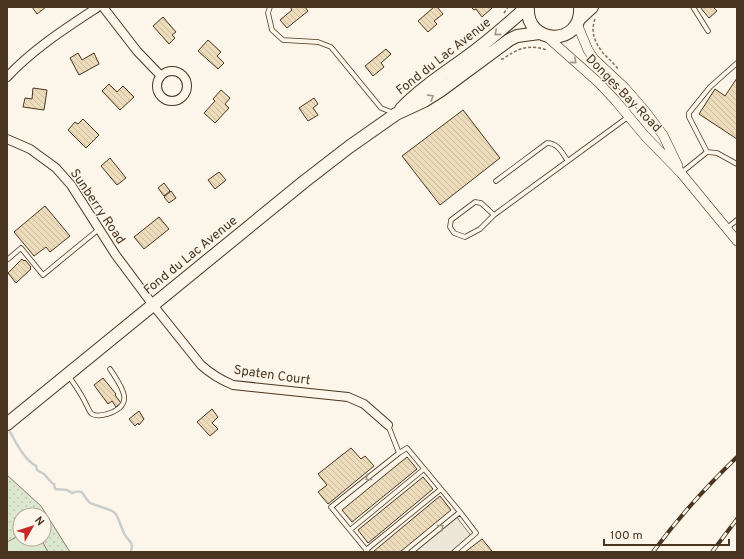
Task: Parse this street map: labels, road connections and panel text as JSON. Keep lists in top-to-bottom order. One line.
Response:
{"streets":{"main road":["Fond du Lac Avenue"],"street":["Donges Bay Road","Sunberry Road","Spaten Court"]},"crossings":[["Fond du Lac Avenue","Donges Bay Road"],["Fond du Lac Avenue","Sunberry Road"],["Fond du Lac Avenue","Spaten Court"],["Sunberry Road","Spaten Court"]],"scale_bar":"100 m","north":"top right"}
